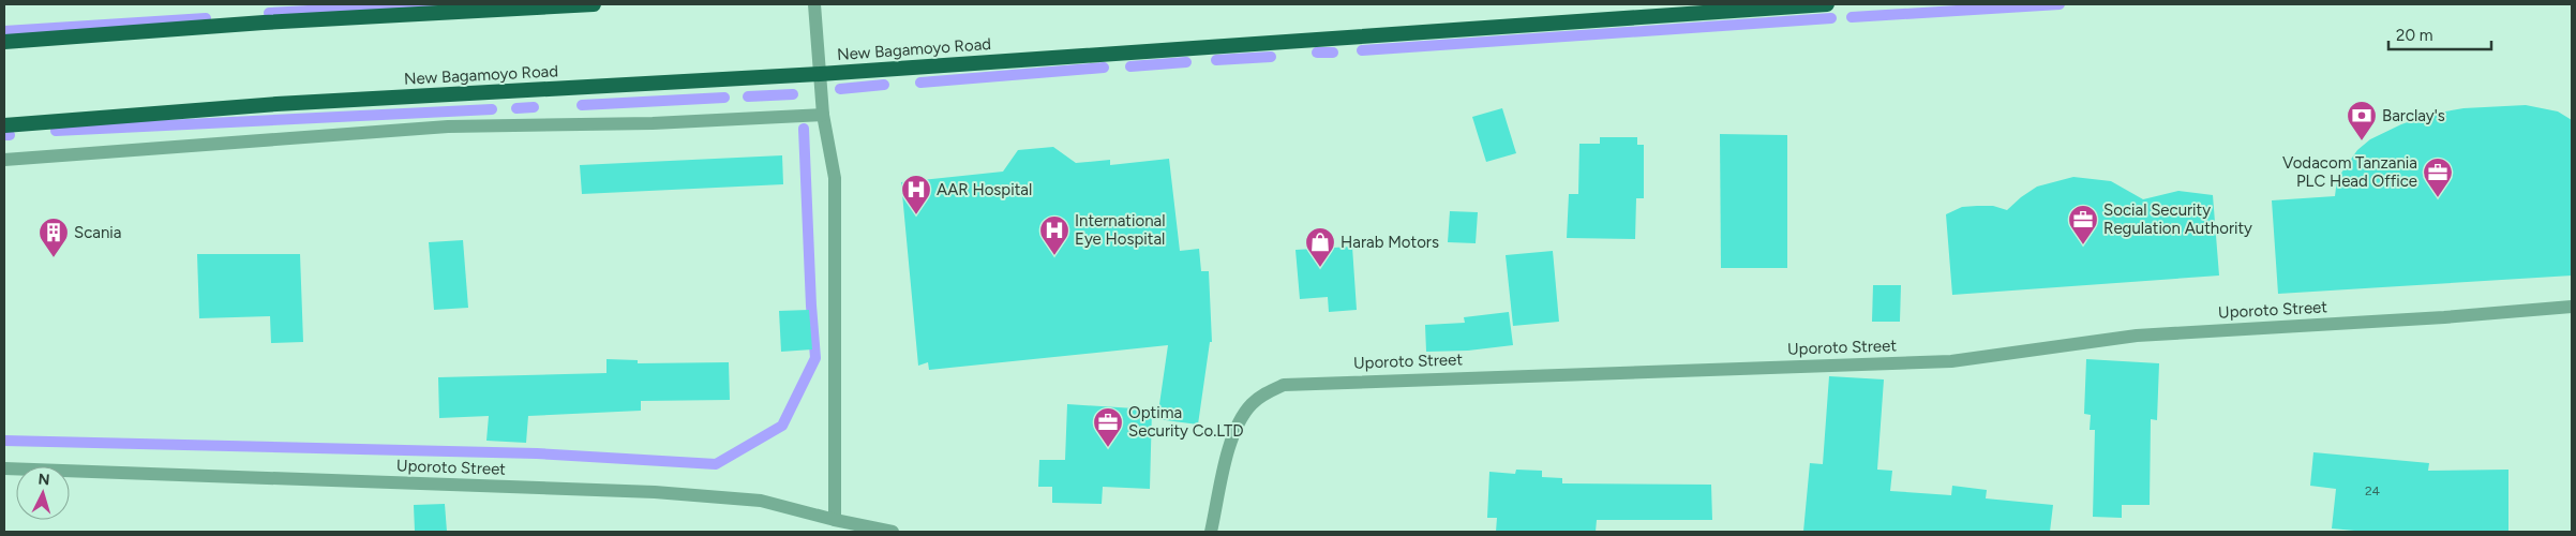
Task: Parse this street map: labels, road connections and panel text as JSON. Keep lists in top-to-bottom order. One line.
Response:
{"streets":{"highway":["New Bagamoyo Road"],"street":["Uporoto Street"]},"places":{"bank":["Barclay's"],"office":["Vodacom Tanzania PLC Head Office","Social Security Regulation Authority","Optima Security Co.LTD"],"hospital":["AAR Hospital","International Eye Hospital"],"building":["Scania"],"shop":["Harab Motors"]},"house_numbers":["24"],"scale_bar":"20 m","north":"top"}
